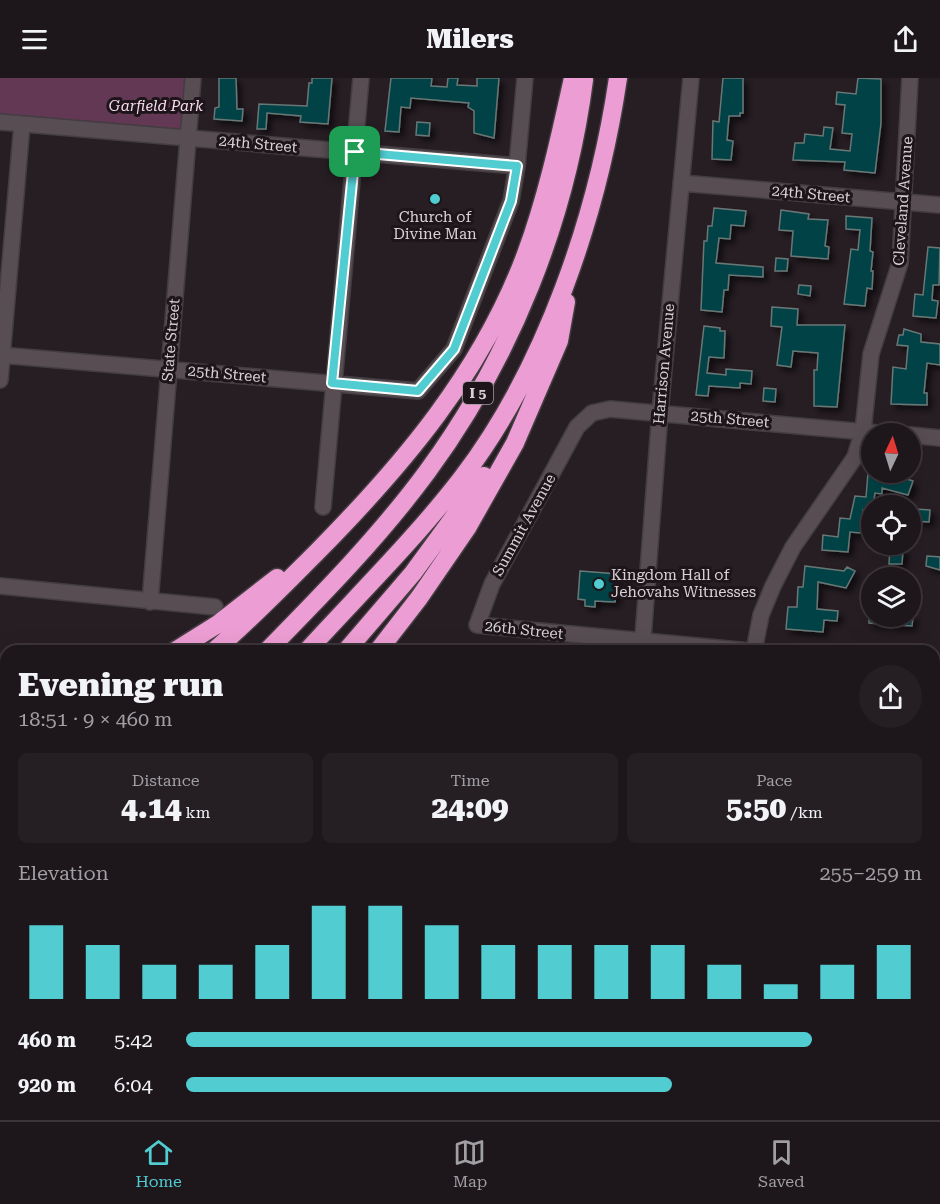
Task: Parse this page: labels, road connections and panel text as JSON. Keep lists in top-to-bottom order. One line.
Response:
{"streets":{"highway":["I 5"],"street":["24th Street","Cleveland Avenue","State Street","Harrison Avenue","25th Street","Summit Avenue","26th Street"]},"crossings":[["24th Street","Cleveland Avenue"],["24th Street","State Street"],["24th Street","Harrison Avenue"],["24th Street","25th Street"],["State Street","25th Street"],["Harrison Avenue","25th Street"],["25th Street","Summit Avenue"],["Summit Avenue","26th Street"]],"parks":["Garfield Park"],"places":["Church of Divine Man","Kingdom Hall of Jehovahs Witnesses"],"north":"top","page":{"header":"Milers","heading":["Evening run","18:51 · 9 × 460 m"],"stats":[["Distance","4.14 km"],["Time","24:09"],["Pace","5:50 /km"]],"chart":["Elevation","255–259 m"],"list":[{"name":"460 m","note":"5:42"},{"name":"920 m","note":"6:04"}],"tabs":["Home","Map","Saved"]}}
